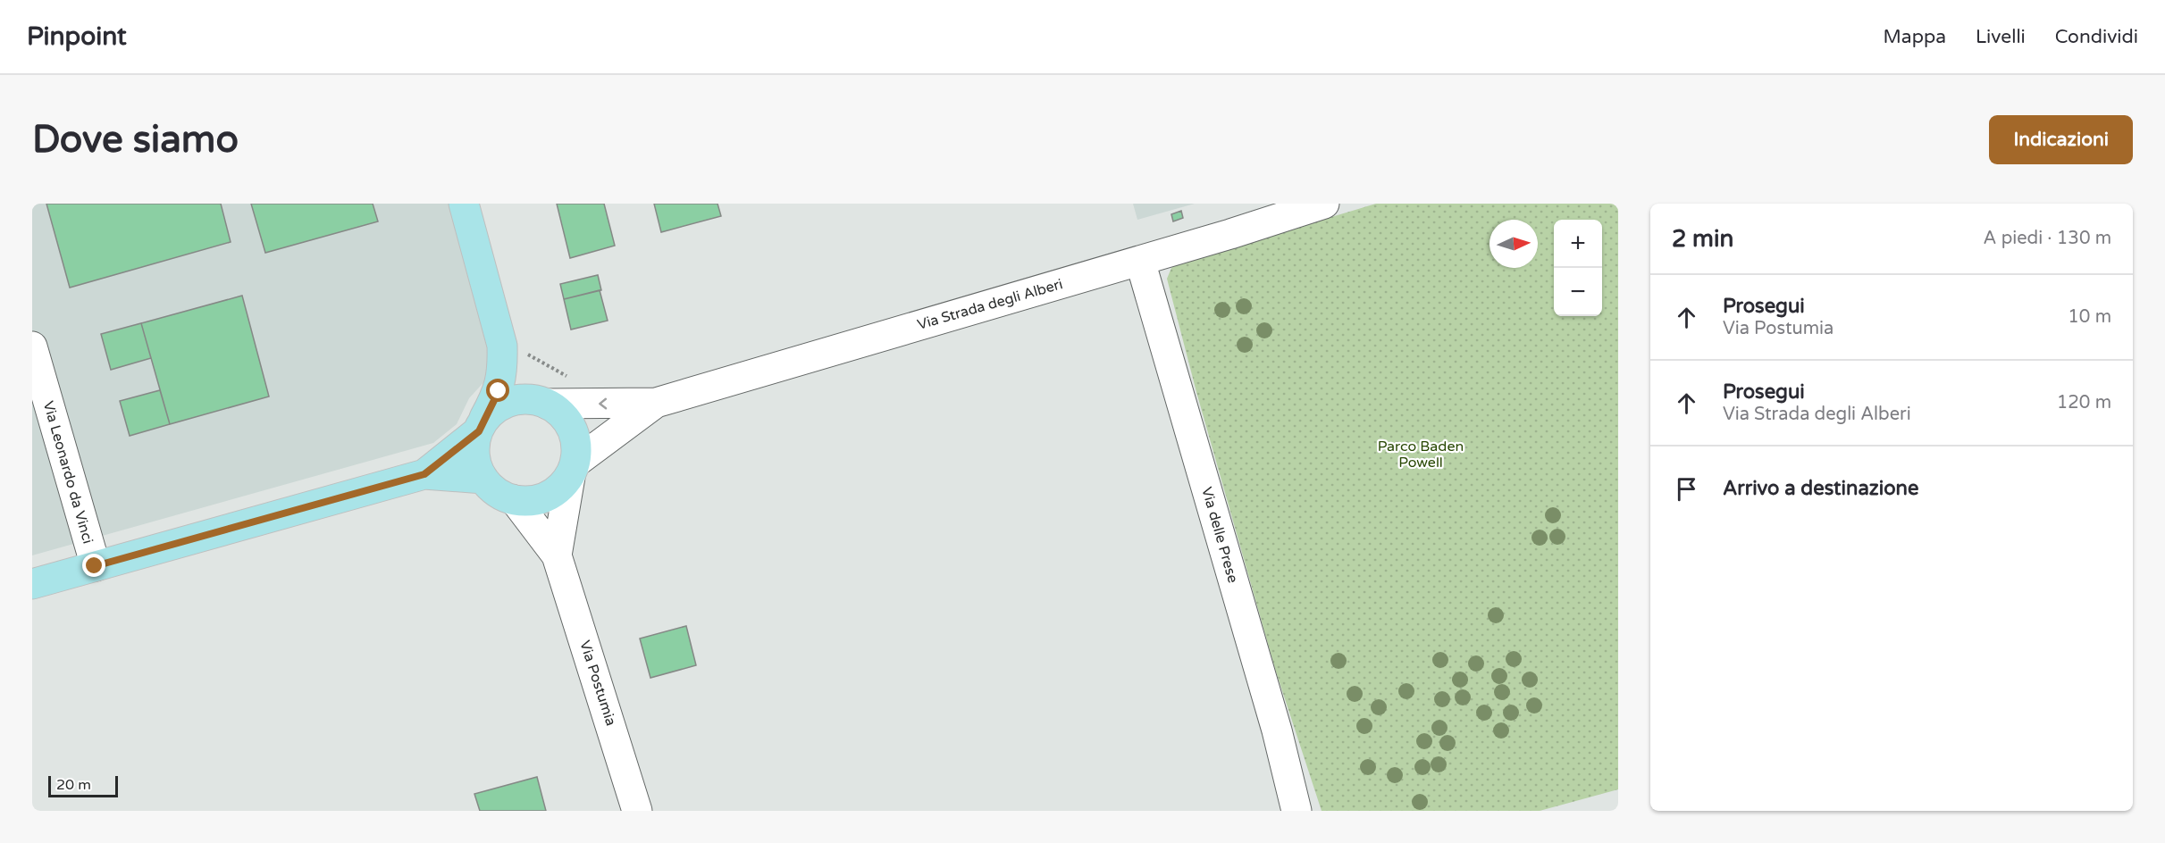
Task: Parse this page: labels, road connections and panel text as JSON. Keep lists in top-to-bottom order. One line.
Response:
{"streets":{"main road":["Via Postumia"],"street":["Via Strada degli Alberi","Via Leonardo da Vinci","Via delle Prese"]},"crossings":[["Via Strada degli Alberi","Via delle Prese"],["Via Strada degli Alberi","Via Postumia"]],"parks":["Parco Baden Powell"],"scale_bar":"20 m","north":"right","page":{"header":"Pinpoint","nav":["Mappa","Livelli","Condividi"],"buttons":"Indicazioni","title":"Dove siamo","heading":["2 min","A piedi · 130 m"],"map_buttons":["+","−"],"list":[["Prosegui","Via Postumia","10 m"],["Prosegui","Via Strada degli Alberi","120 m"],"Arrivo a destinazione"],"scale":"20 m"}}
